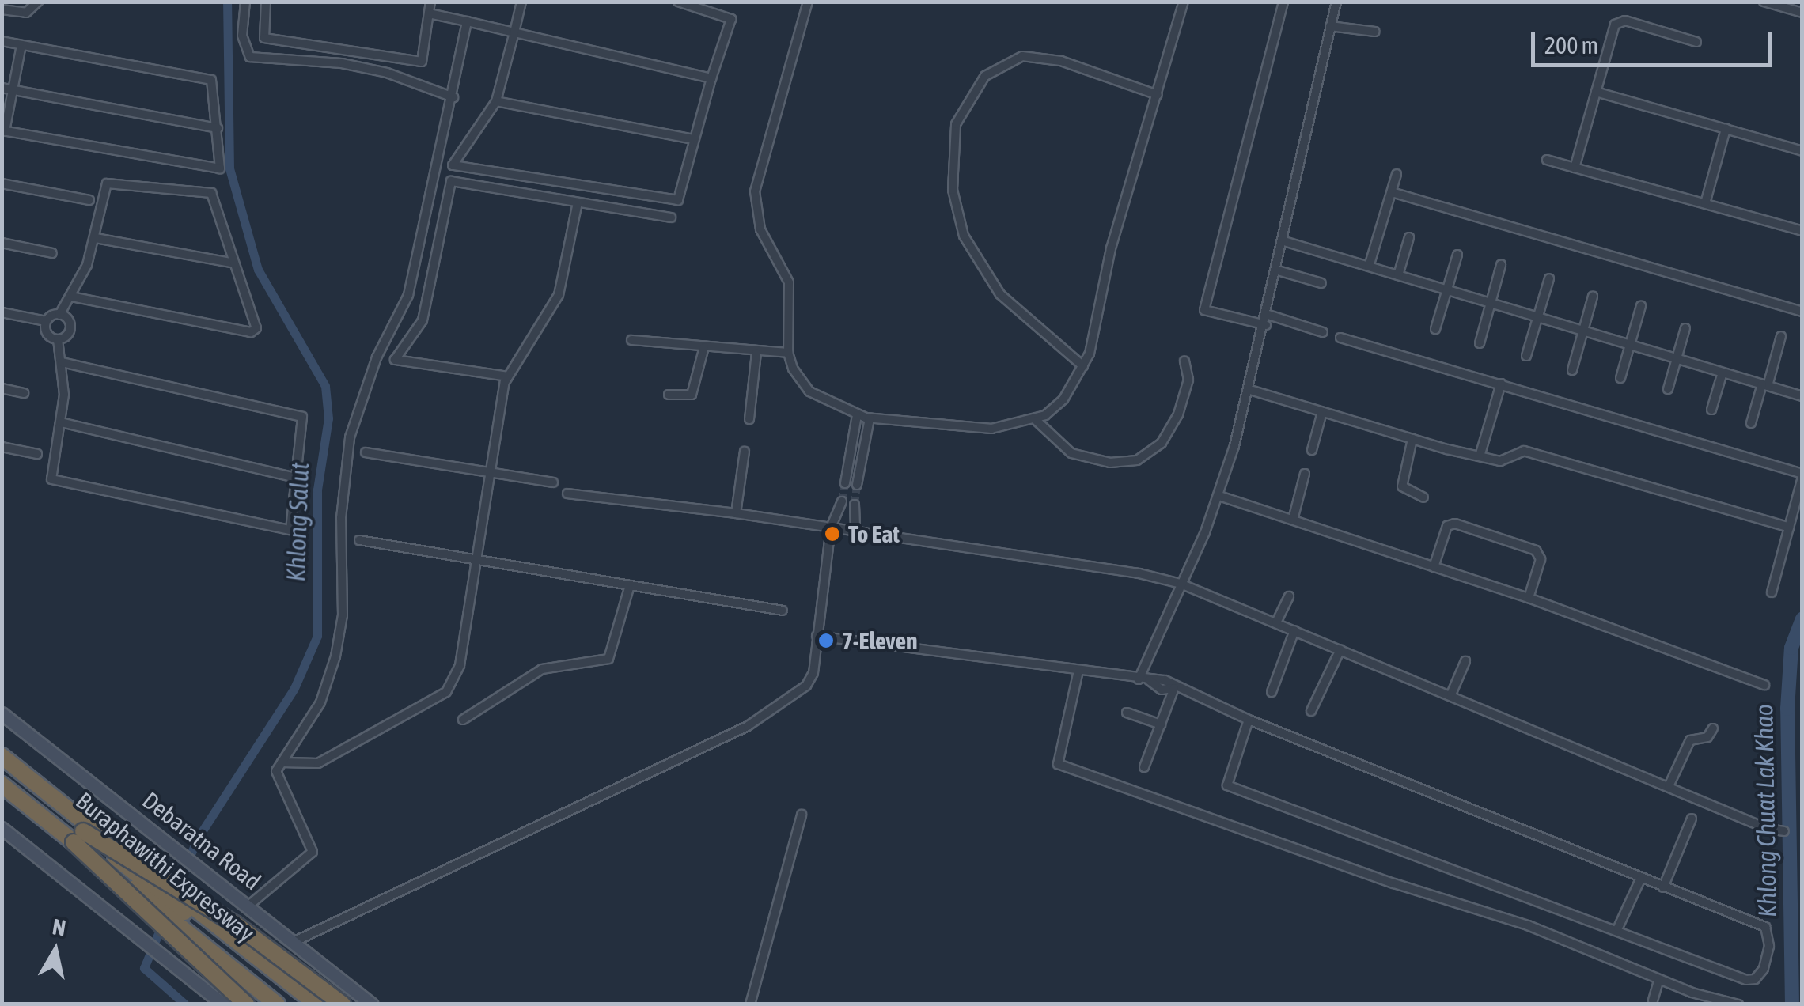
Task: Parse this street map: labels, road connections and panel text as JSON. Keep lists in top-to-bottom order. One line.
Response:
{"streets":{"highway":["Buraphawithi Expressway"],"main road":["Debaratna Road"]},"water":["Khlong Salut","Khlong Chuat Lak Khao"],"places":["To Eat","7-Eleven"],"scale_bar":"200 m","north":"top"}
